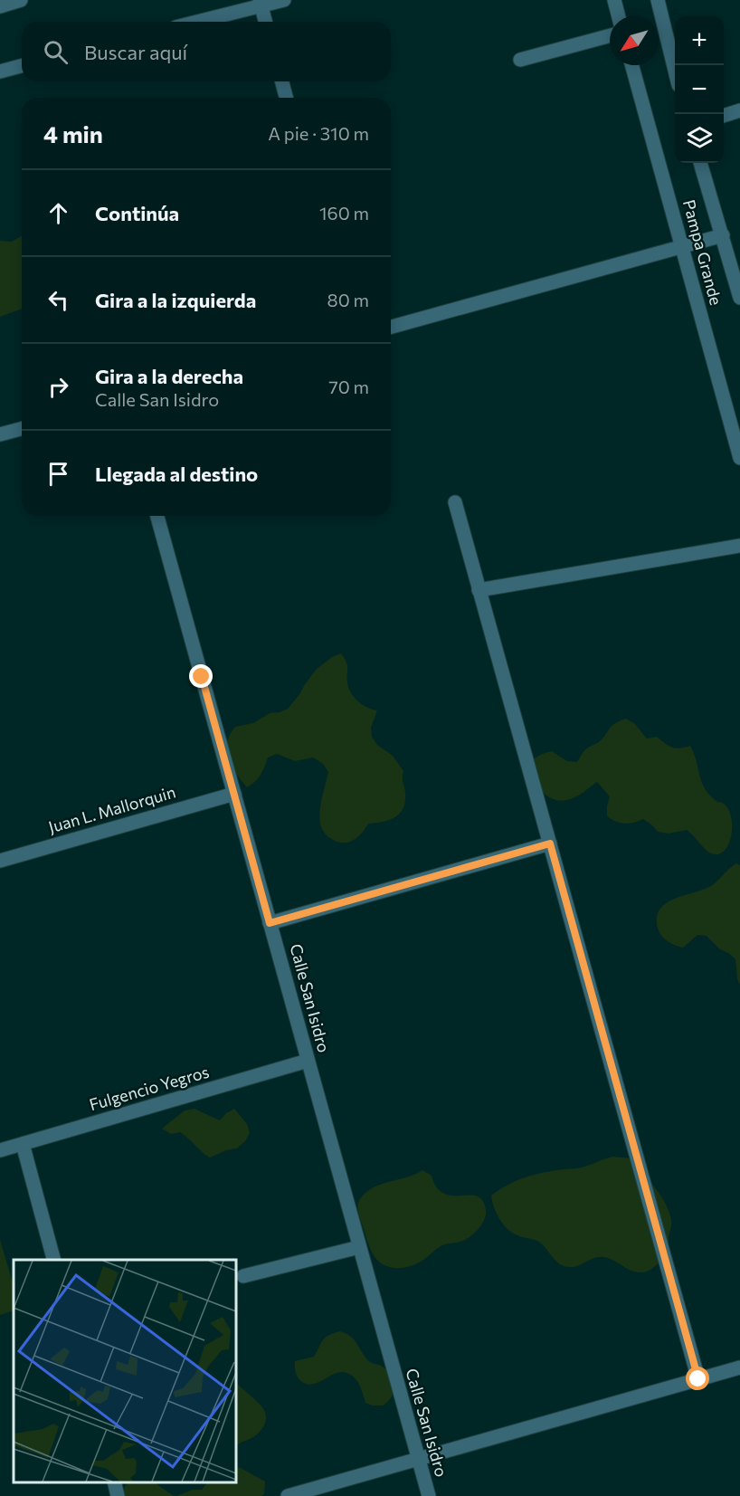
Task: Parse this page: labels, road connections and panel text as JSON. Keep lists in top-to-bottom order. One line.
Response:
{"streets":{"street":["Pampa Grande","Juan L. Mallorquin","Calle San Isidro","Fulgencio Yegros"]},"crossings":[["Juan L. Mallorquin","Calle San Isidro"],["Calle San Isidro","Fulgencio Yegros"]],"north":"bottom left","page":{"map_buttons":["+","−"],"search":"Buscar aquí","heading":["4 min","A pie · 310 m"],"list":[["Continúa","160 m"],["Gira a la izquierda","80 m"],["Gira a la derecha","Calle San Isidro","70 m"],"Llegada al destino"]}}
